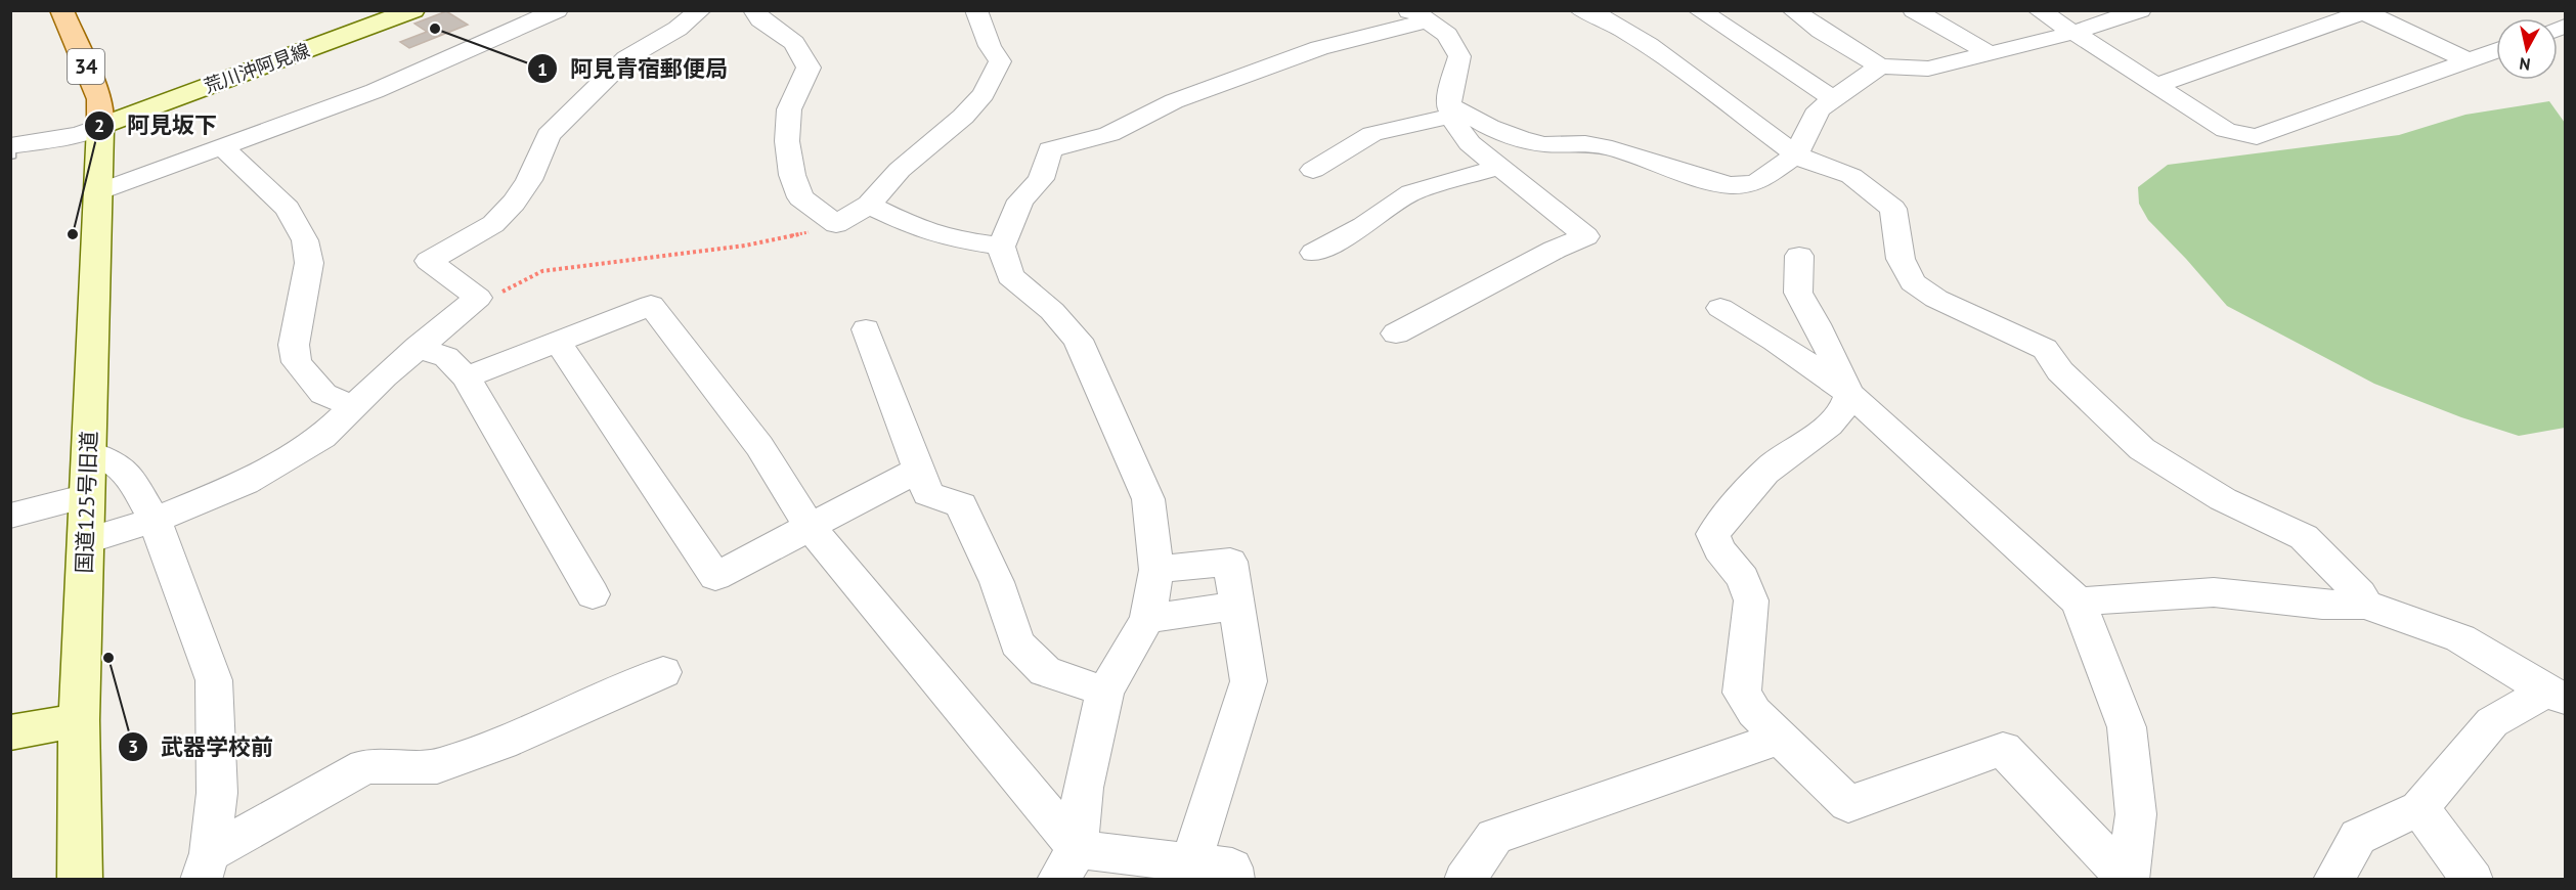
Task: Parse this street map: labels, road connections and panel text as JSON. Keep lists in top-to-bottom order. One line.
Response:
{"streets":{"main road":["34"],"street":["荒川沖阿見線","国道125号旧道"]},"crossings":[["34","荒川沖阿見線"],["34","国道125号旧道"],["荒川沖阿見線","国道125号旧道"]],"places":["阿見青宿郵便局","阿見坂下","武器学校前"],"north":"bottom"}
